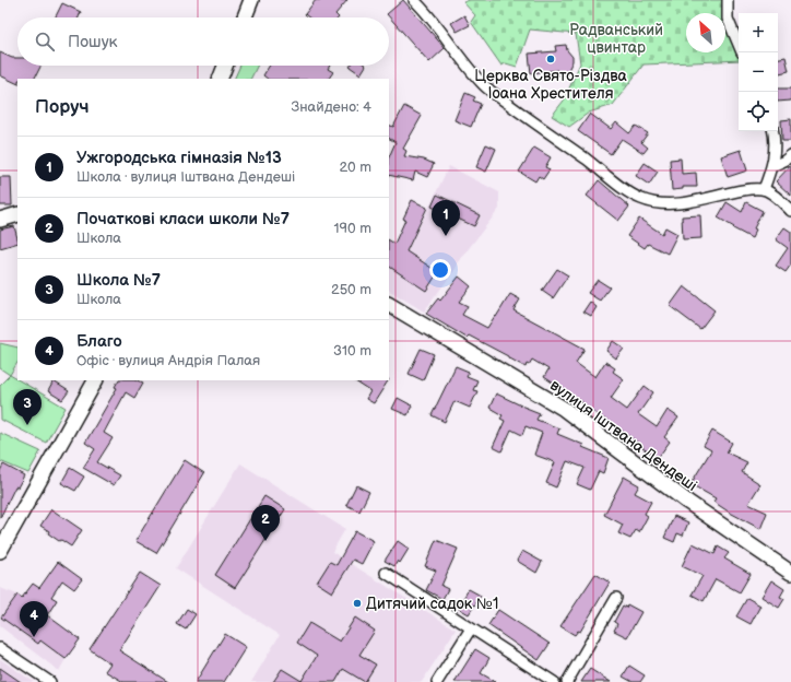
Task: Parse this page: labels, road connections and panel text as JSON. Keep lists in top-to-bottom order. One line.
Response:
{"streets":{"street":["вулиця Іштвана Дендеші"]},"parks":["Радванський цвинтар"],"places":["Церква Свято-Різдва Іоана Хрестителя","Дитячий садок №1"],"north":"top left","page":{"map_buttons":["+","−"],"search":"Пошук","heading":["Поруч","Знайдено: 4"],"list":[{"mark":"1","name":"Ужгородська гімназія №13","note":"Школа · вулиця Іштвана Дендеші","value":"20 m"},{"mark":"2","name":"Початкові класи школи №7","note":"Школа","value":"190 m"},{"mark":"3","name":"Школа №7","note":"Школа","value":"250 m"},{"mark":"4","name":"Благо","note":"Офіс · вулиця Андрія Палая","value":"310 m"}],"pins":["1","3","2","4"]}}
